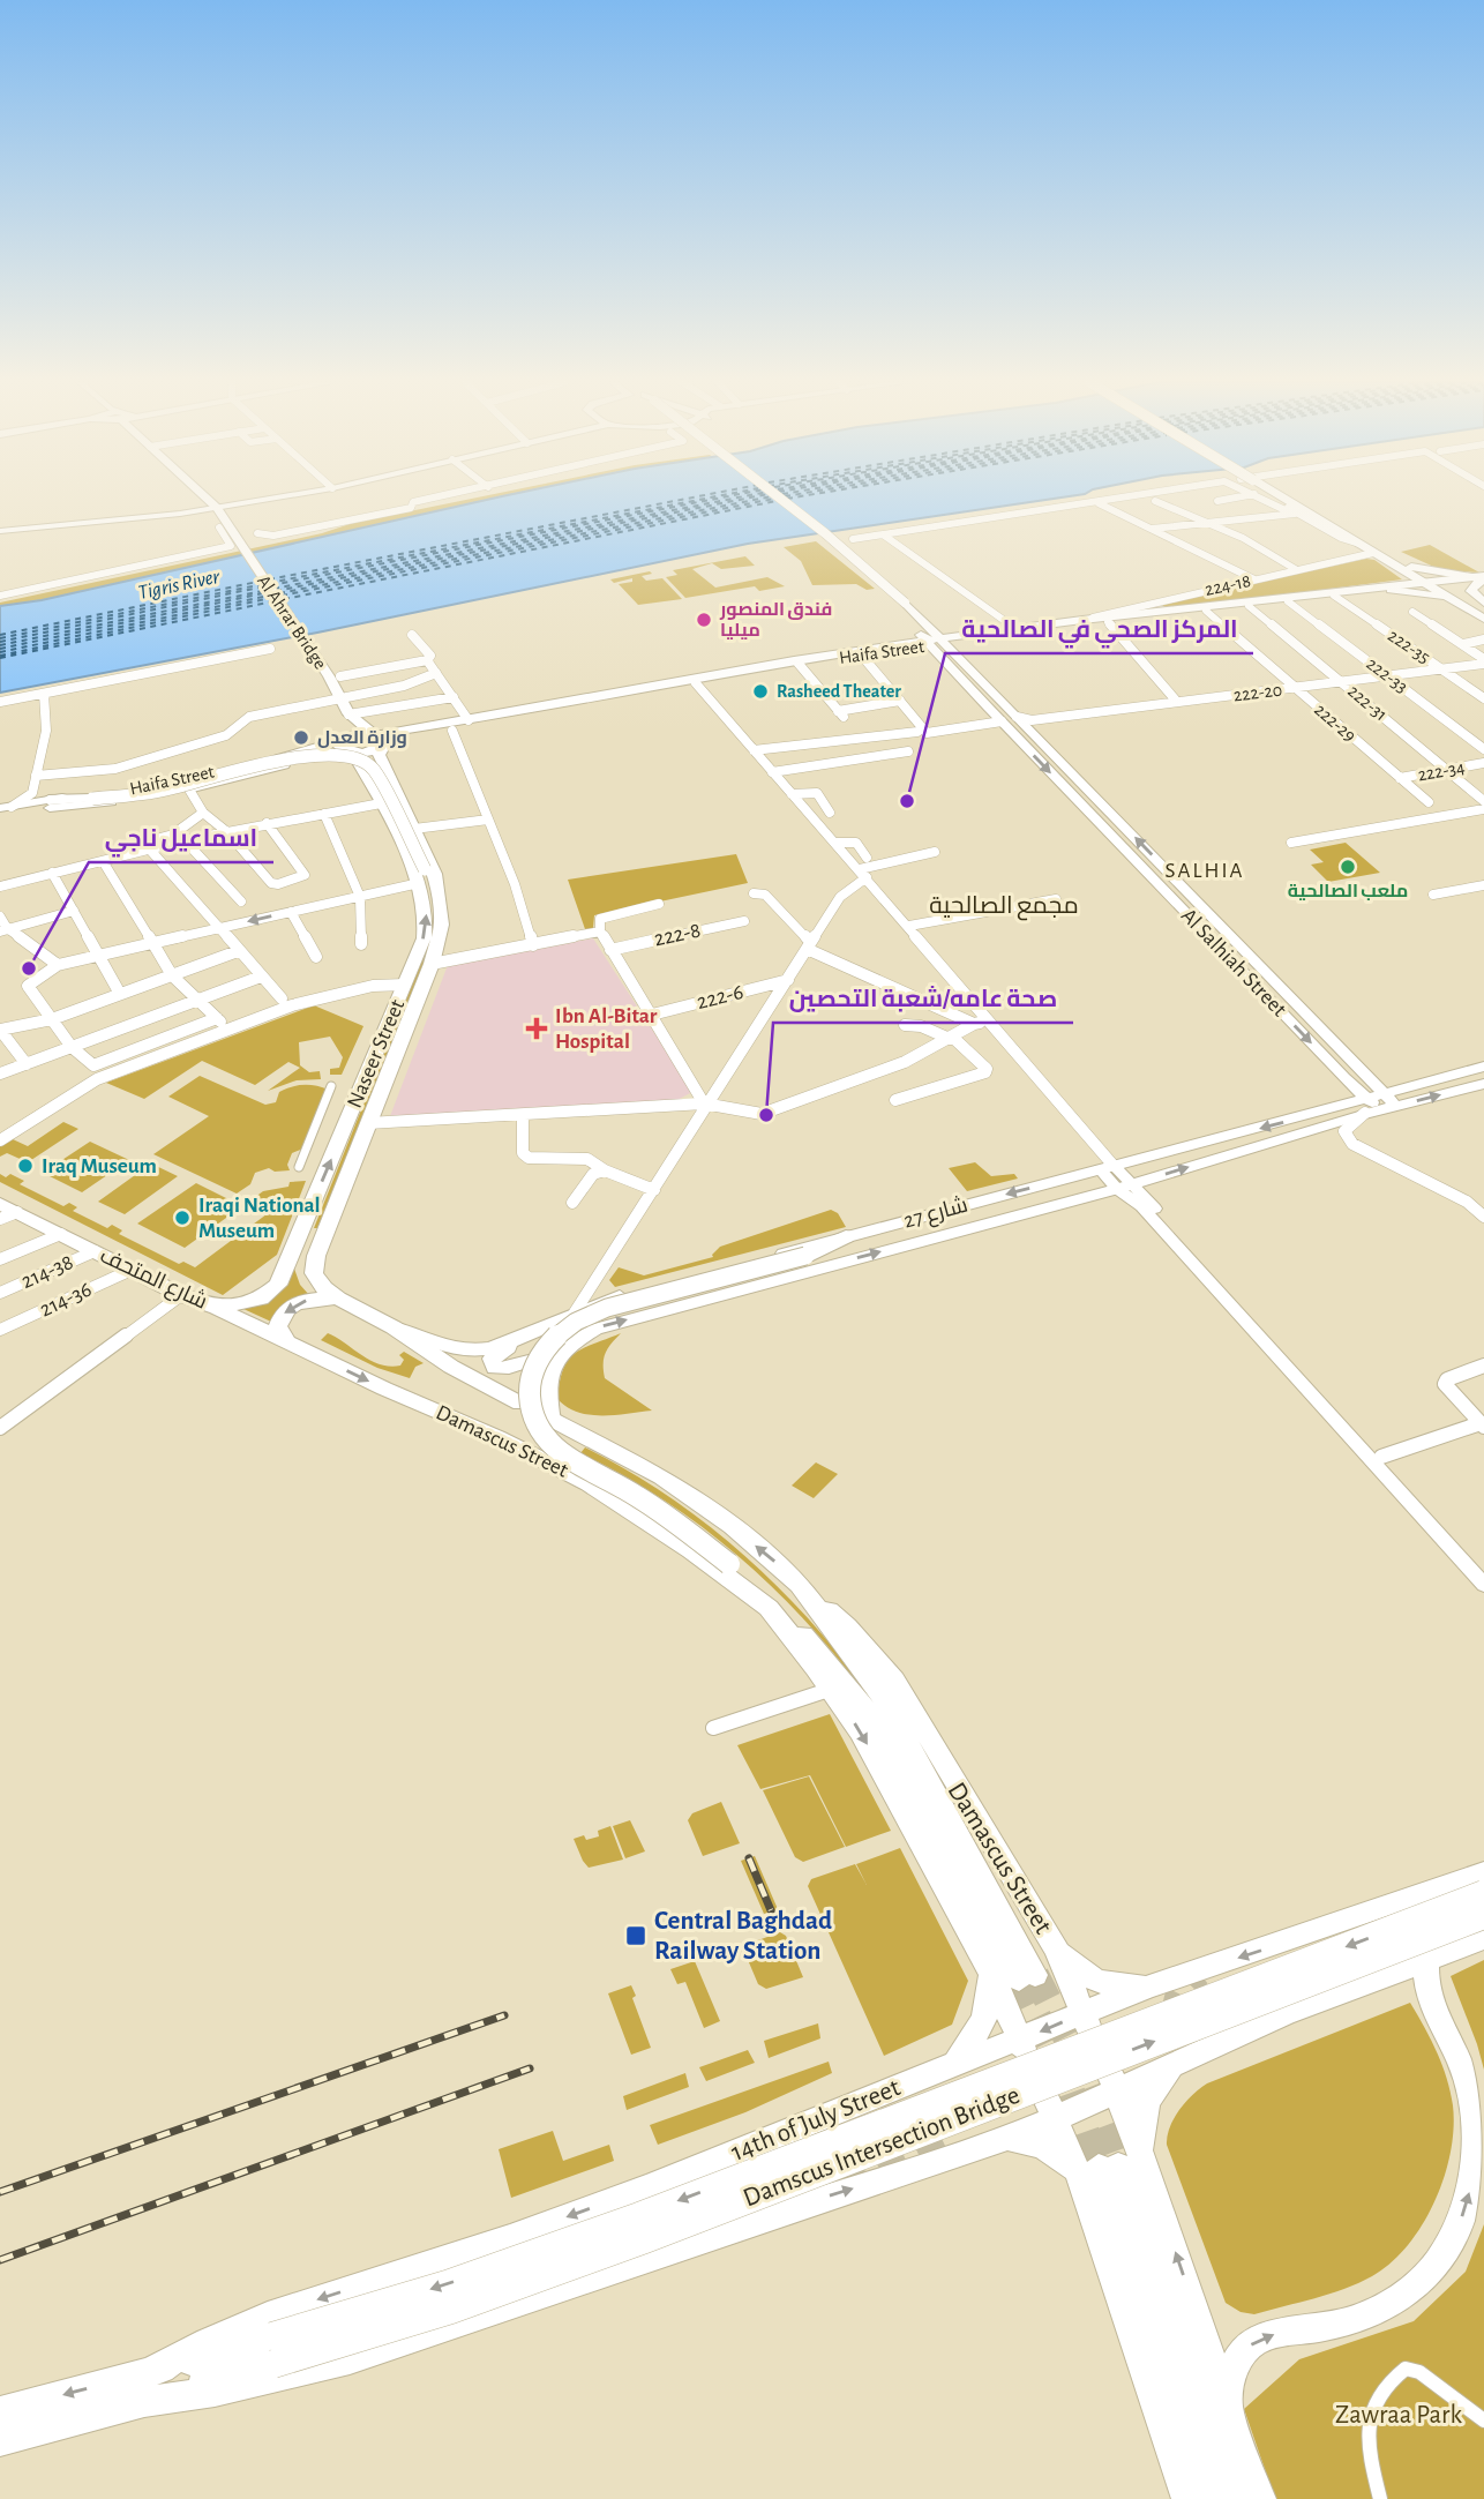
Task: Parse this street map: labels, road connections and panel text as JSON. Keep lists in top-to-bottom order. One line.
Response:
{"streets":{"main road":["Al Ahrar Bridge","Haifa Street","Al Salhiah Street","Naseer Street","شارع 27","شارع المتحف","Damascus Street","14th of July Street","Damscus Intersection Bridge"],"street":["224-18","222-35","222-33","222-20","222-31","222-29","222-34","222-8","222-6","214-38","214-36"]},"crossings":[["224-18","Haifa Street"],["222-35","Haifa Street"],["222-35","222-20"],["Haifa Street","222-33"],["Haifa Street","222-31"],["Haifa Street","222-29"],["Haifa Street","Al Salhiah Street"],["Haifa Street","Naseer Street"],["222-33","222-20"],["222-20","222-31"],["222-20","222-29"],["222-20","Al Salhiah Street"],["222-31","222-34"],["222-29","222-34"],["Al Salhiah Street","شارع 27"],["Naseer Street","شارع المتحف"],["Naseer Street","Damascus Street"],["شارع 27","Damascus Street"],["214-38","شارع المتحف"],["شارع المتحف","214-36"],["شارع المتحف","Damascus Street"],["Damascus Street","14th of July Street"],["14th of July Street","Damscus Intersection Bridge"]],"districts":["SALHIA","مجمع الصالحية"],"water":["Tigris River"],"parks":["Zawraa Park"],"places":{"other":["فندق المنصور ميليا","Rasheed Theater","وزارة العدل","المركز الصحي في الصالحية","ملعب الصالحية","اسماعيل ناجي","صحة عامه/شعبة التحصين","Iraq Museum","Iraqi National Museum"],"health":["Ibn Al-Bitar Hospital"],"transit":["Central Baghdad Railway Station"]}}
